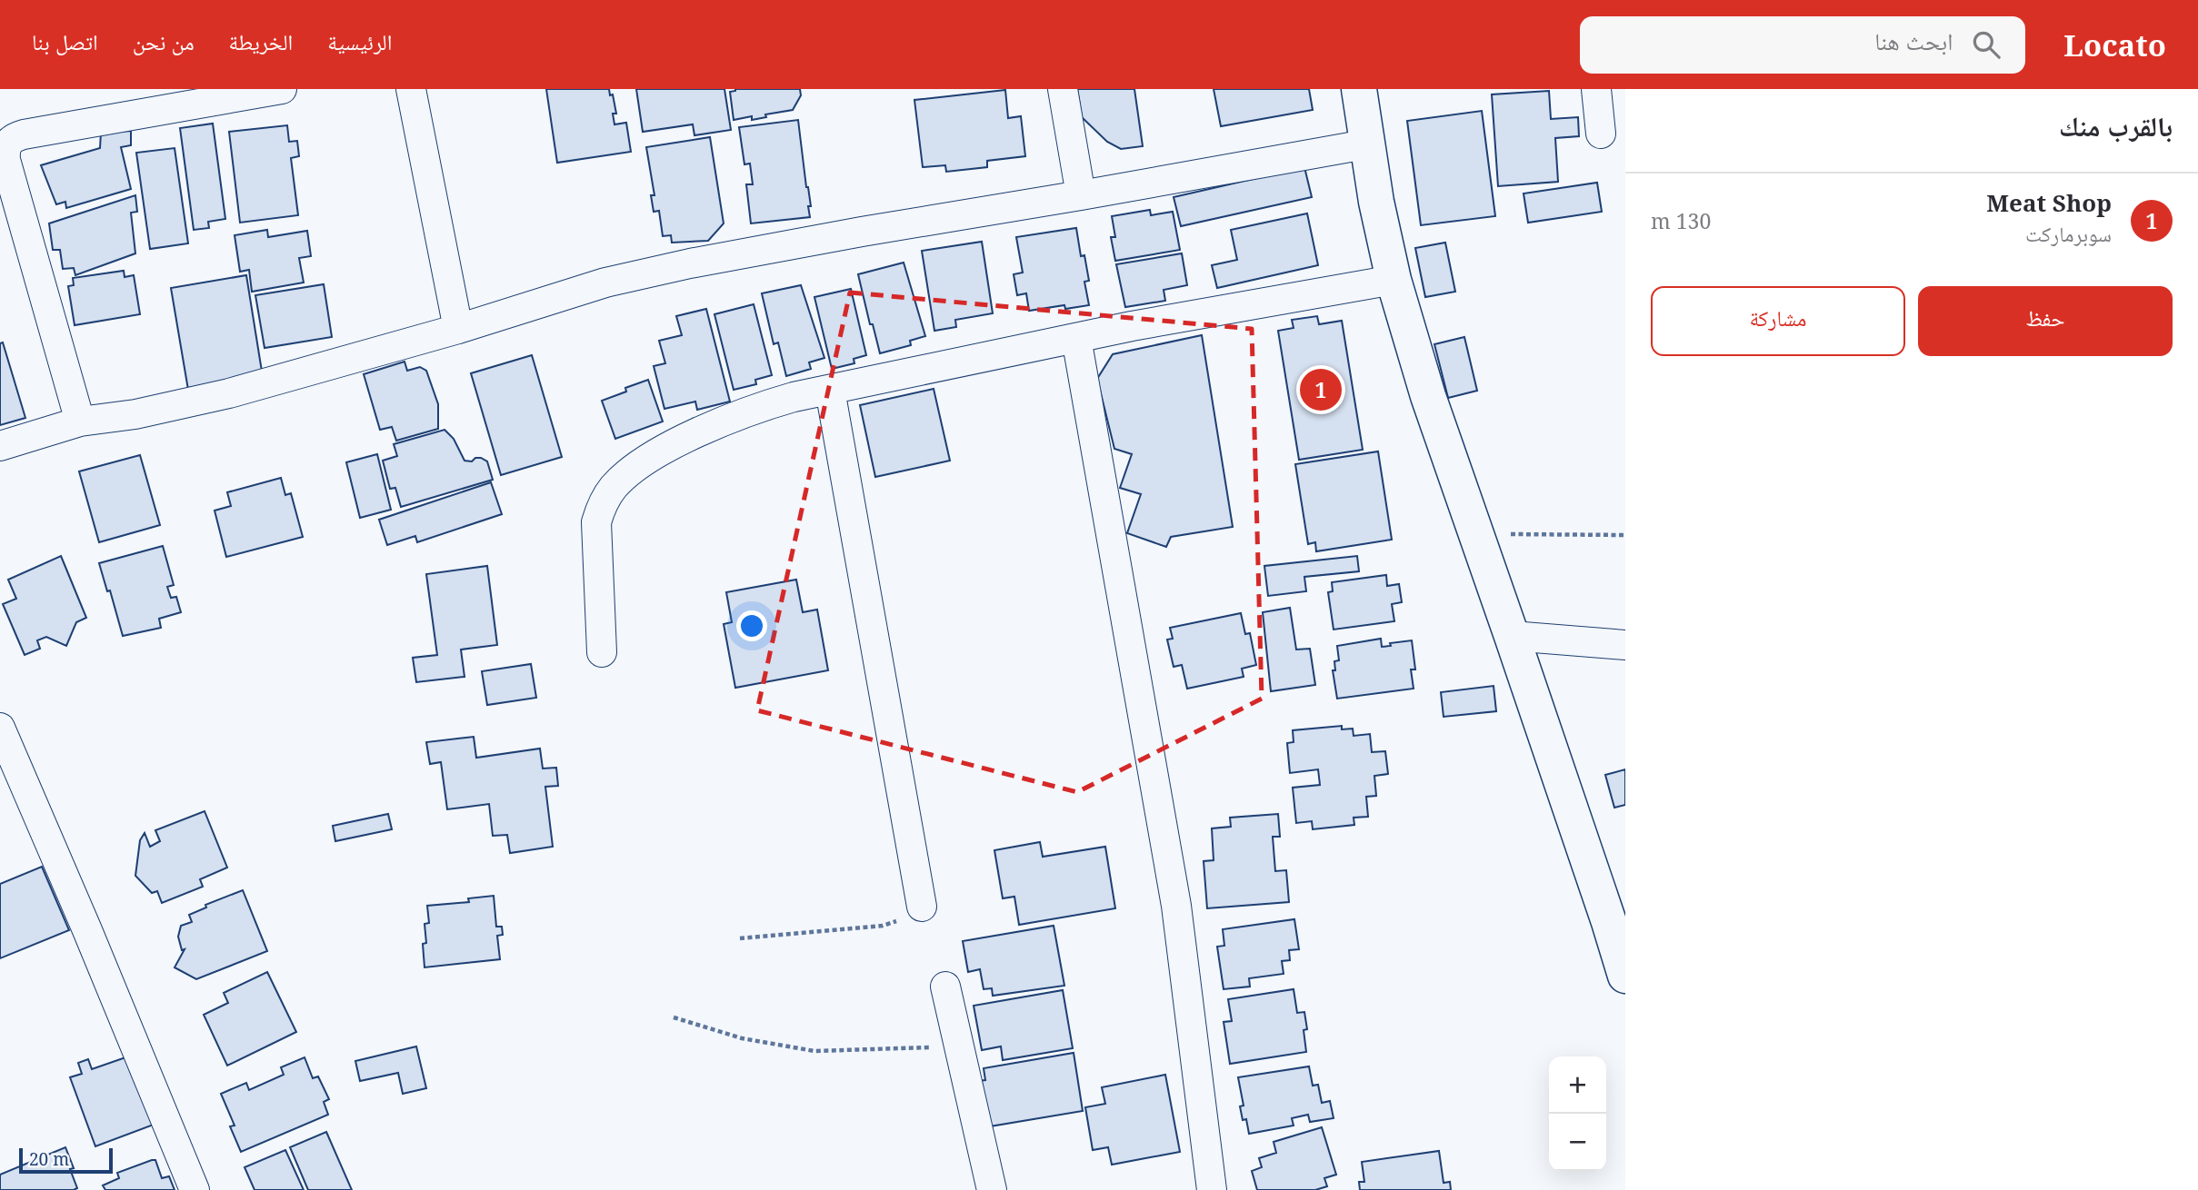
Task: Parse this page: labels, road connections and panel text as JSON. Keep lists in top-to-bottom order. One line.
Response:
{"scale_bar":"20 m","page":{"header":"Locato","search":"ابحث هنا","nav":["الرئيسية","الخريطة","من نحن","اتصل بنا"],"heading":"بالقرب منك","list":[{"mark":"1","name":"Meat Shop","note":"سوبرماركت","value":"130 m"}],"buttons":["حفظ","مشاركة"],"pins":"1","map_buttons":["+","−"],"scale":"20 m"}}
